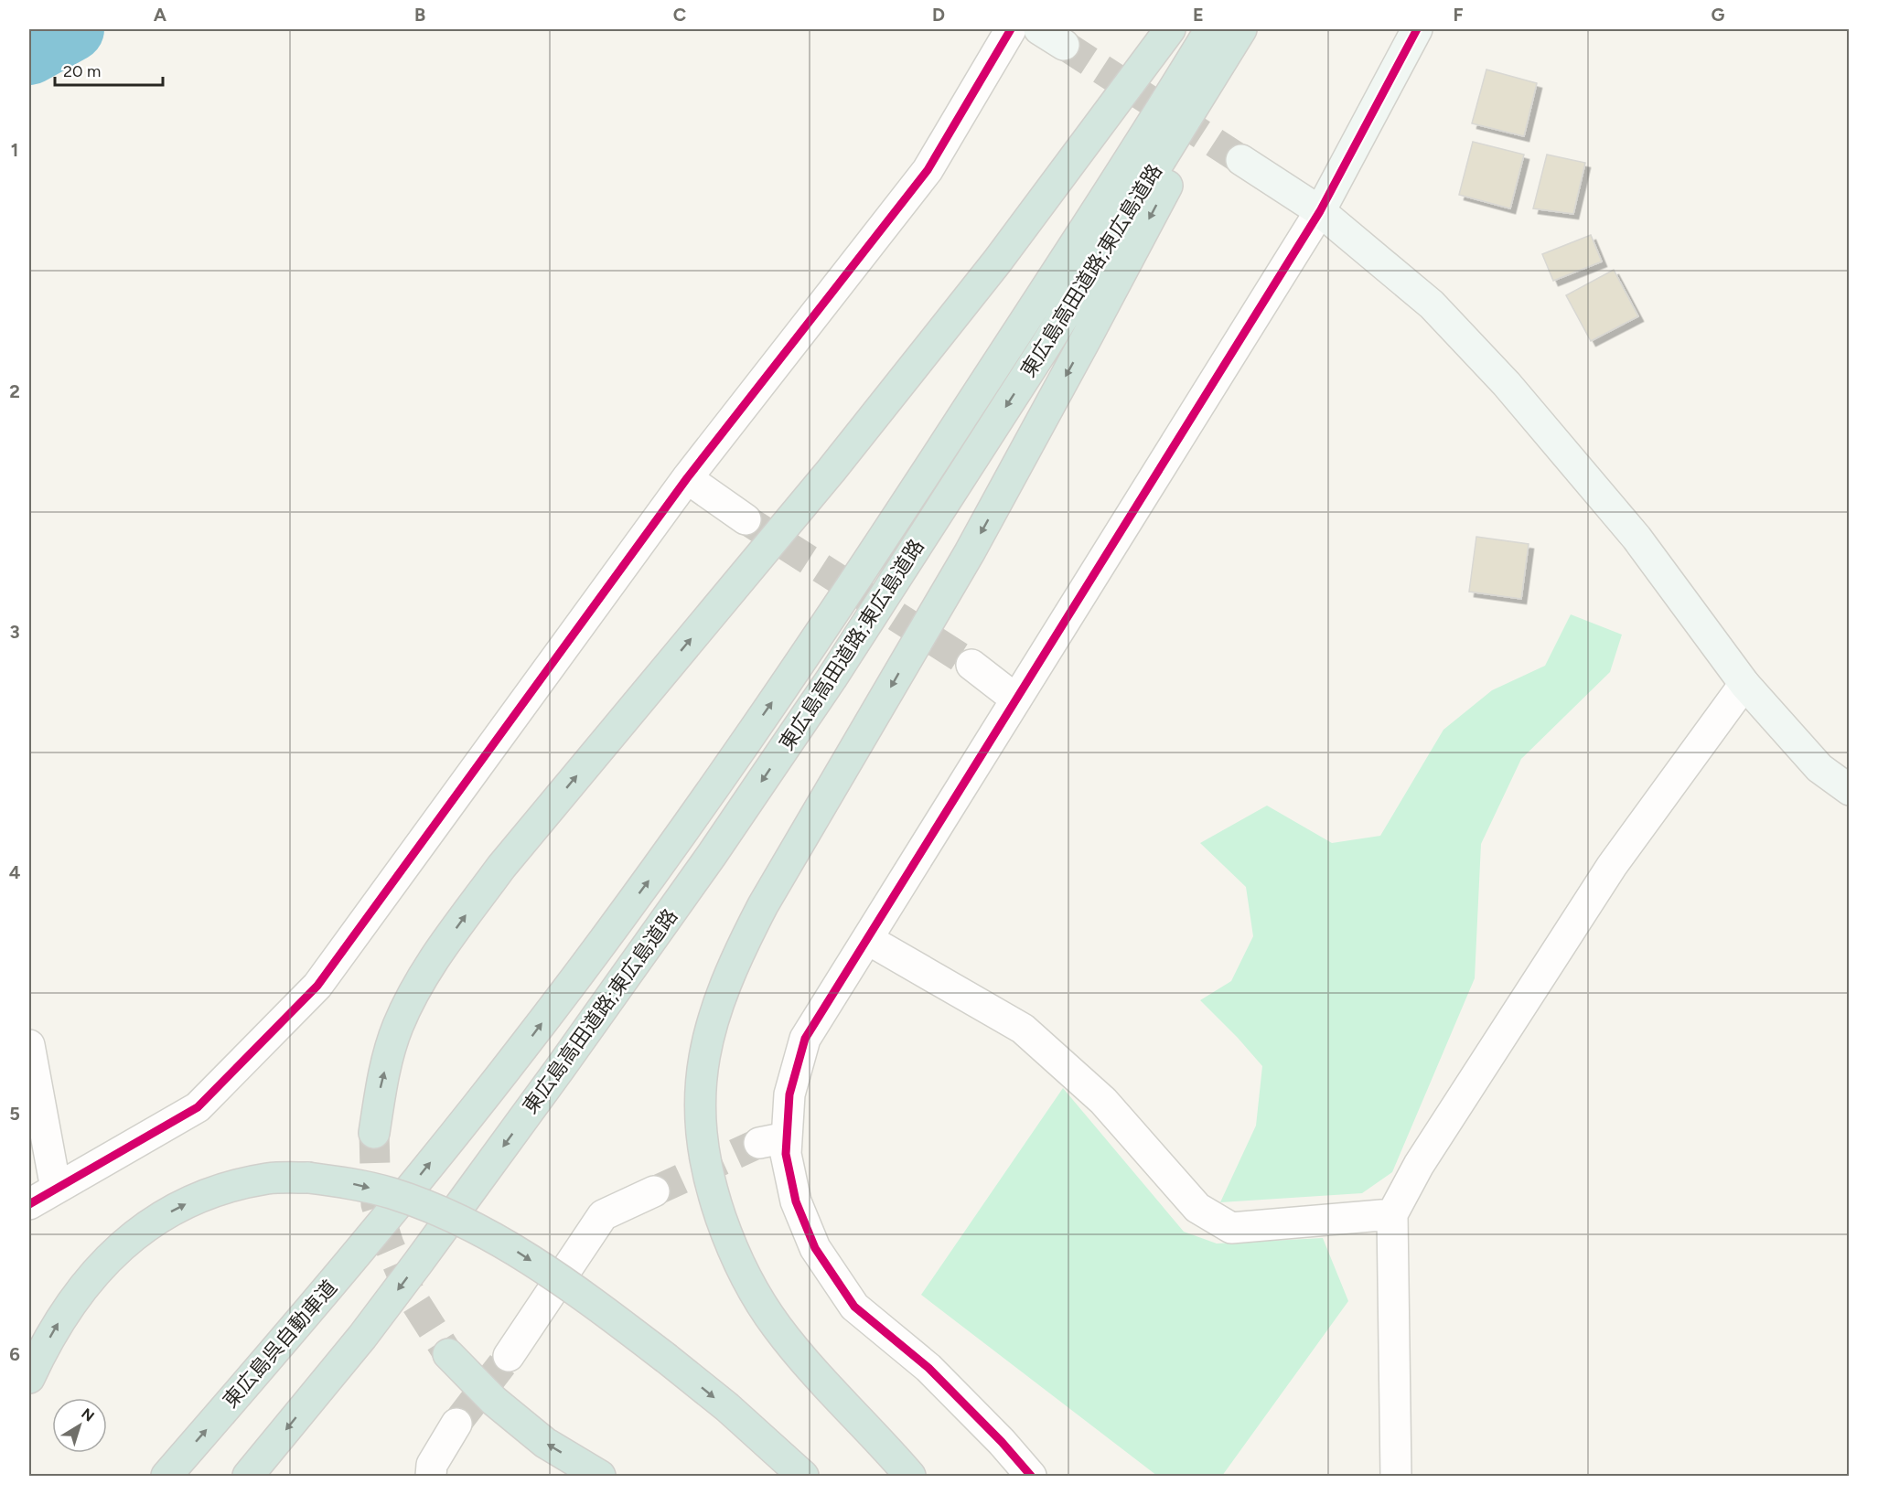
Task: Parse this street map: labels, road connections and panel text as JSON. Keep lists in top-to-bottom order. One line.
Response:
{"streets":{"highway":["東広島高田道路;東広島道路","東広島呉自動車道"]},"crossings":[["東広島高田道路;東広島道路","東広島呉自動車道"]],"one_way":["東広島呉自動車道"],"scale_bar":"20 m","north":"top right","grid":{"columns":["A","B","C","D","E","F","G"],"rows":["1","2","3","4","5","6"]}}
